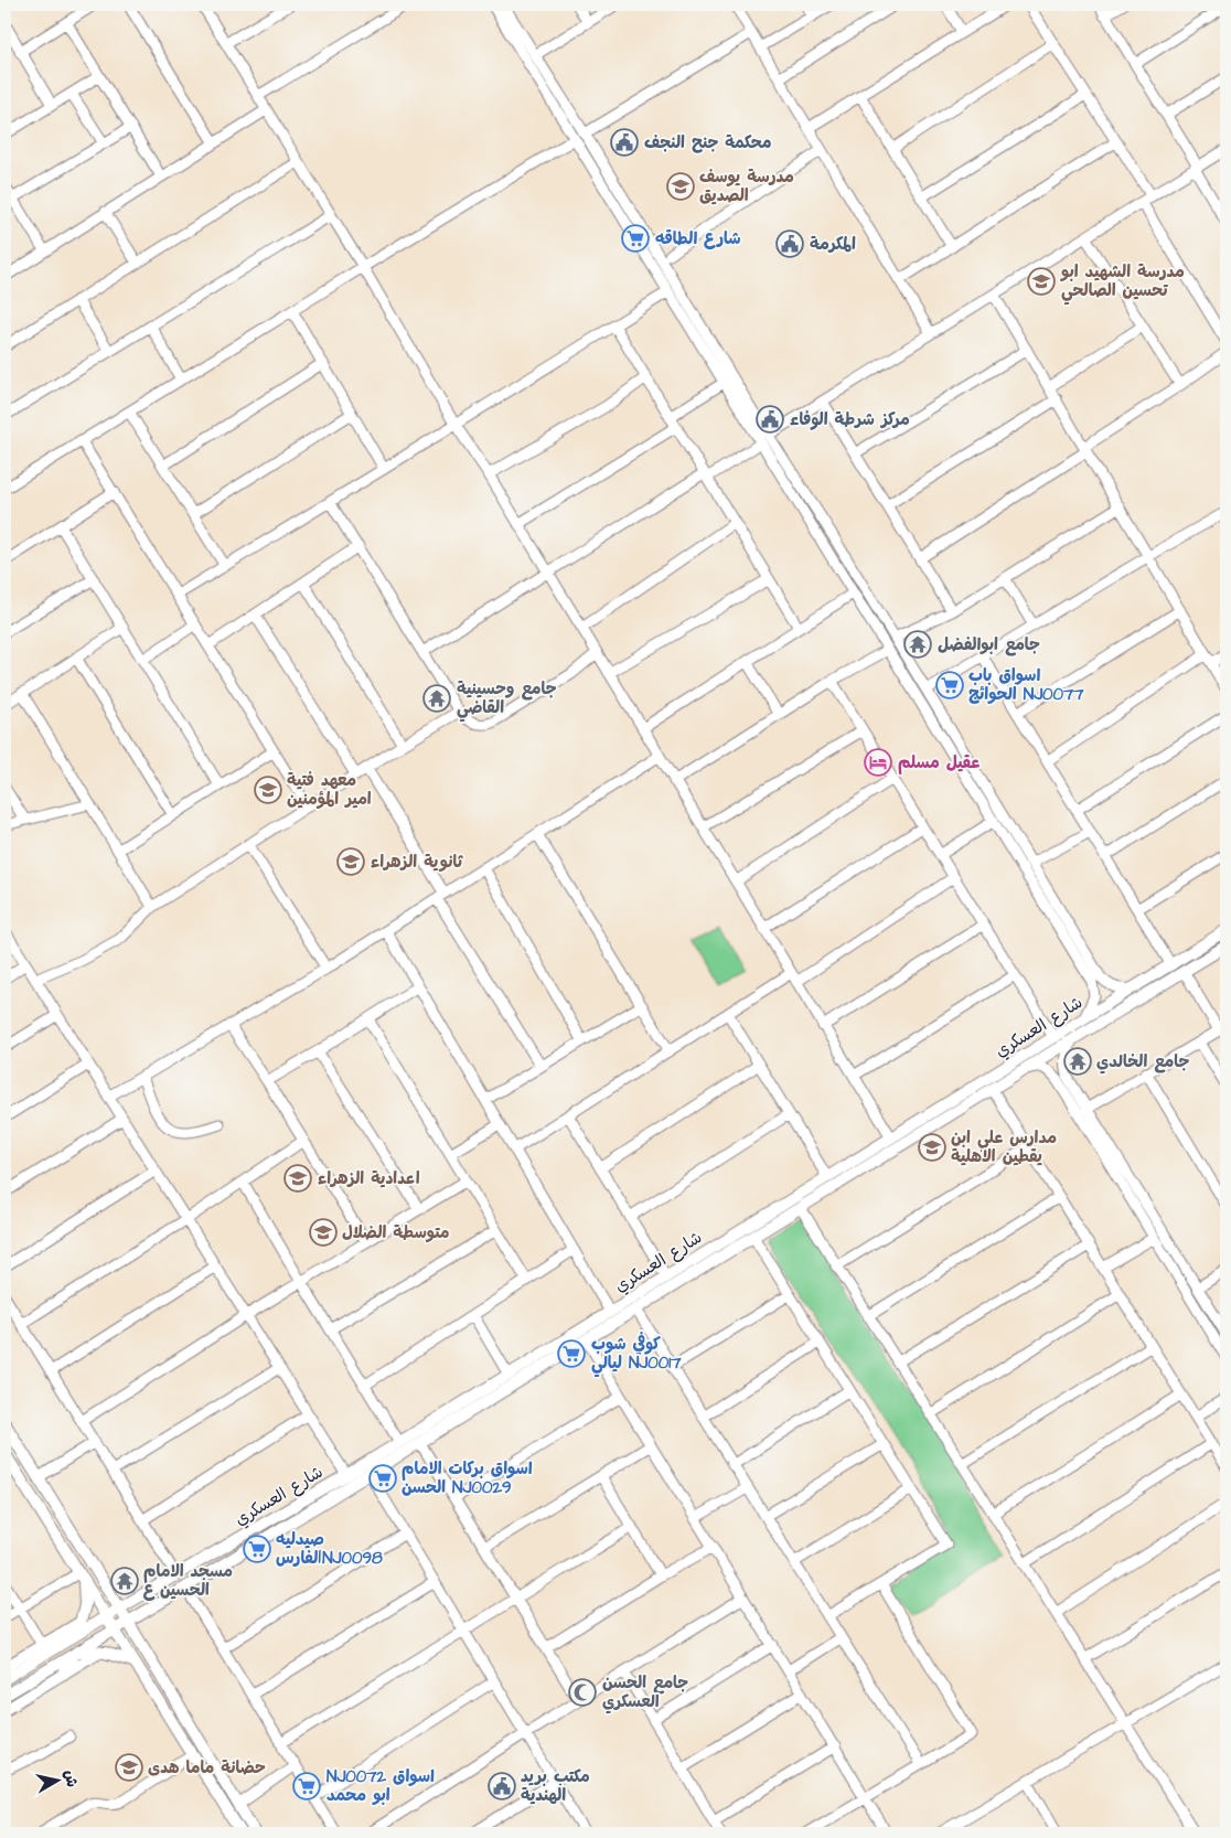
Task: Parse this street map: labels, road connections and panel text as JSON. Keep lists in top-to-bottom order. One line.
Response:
{"streets":{"main road":["شارع العسكري"]},"places":{"public building":["محكمة جنح النجف","المكرمة","مركز شرطة الوفاء","مكتب بريد الهندية"],"school or university":["مدرسة يوسف الصديق","مدرسة الشهيد ابو تحسين الصالحي","معهد فتية امير المؤمنين","ثانوية الزهراء","مدارس علي ابن يقطين الاهلية","اعدادية الزهراء","متوسطة الضلال","حضانة ماما هدى"],"supermarket":["شارع الطاقه","اسواق باب الحوائج NJ0077","كوفي شوب ليالي NJ0017","اسواق بركات الامام الحسن NJ0029","صيدليه الفارسNJ0098","NJ0072 اسواق ابو محمد"],"temple":["جامع ابوالفضل","جامع وحسينية القاضي","جامع الخالدي","مسجد الامام الحسين ع"],"hotel":["عقيل مسلم"],"mosque":["جامع الحسن العسكري"]},"north":"right"}
